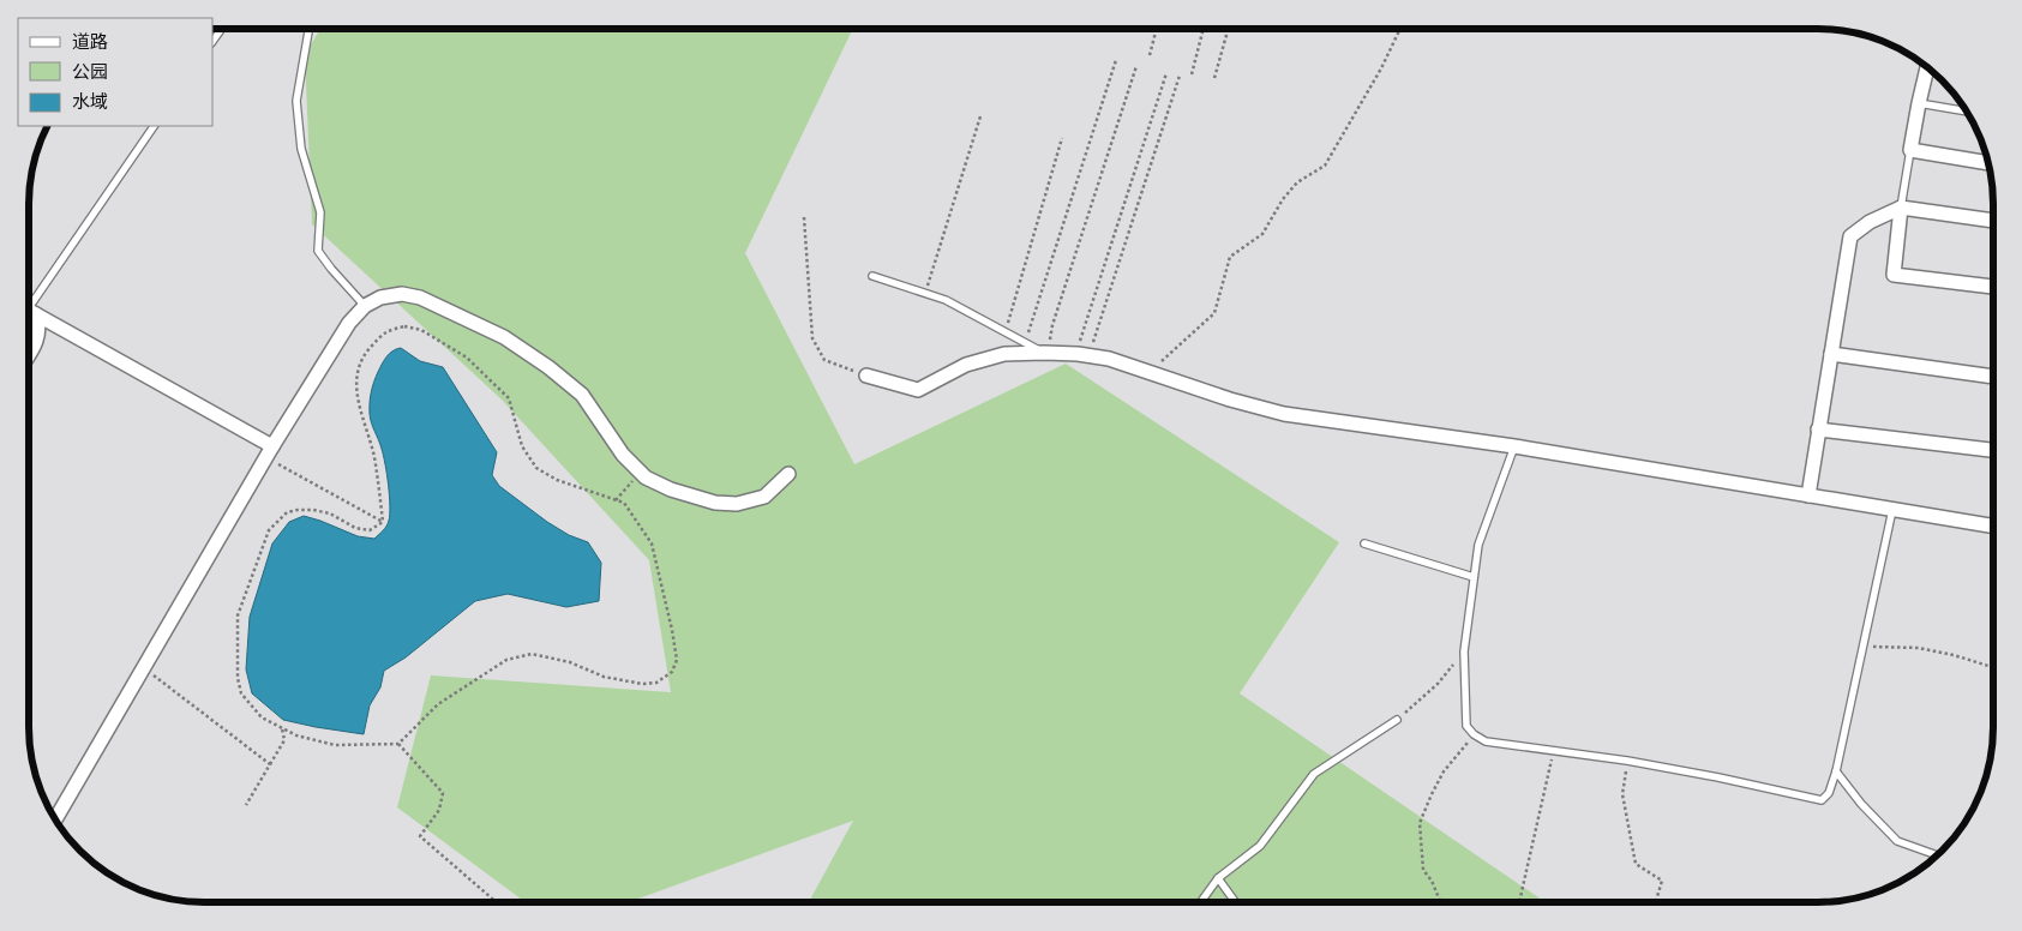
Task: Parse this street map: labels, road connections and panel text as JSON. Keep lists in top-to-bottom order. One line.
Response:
{"legend":["道路","公园","水域"]}
